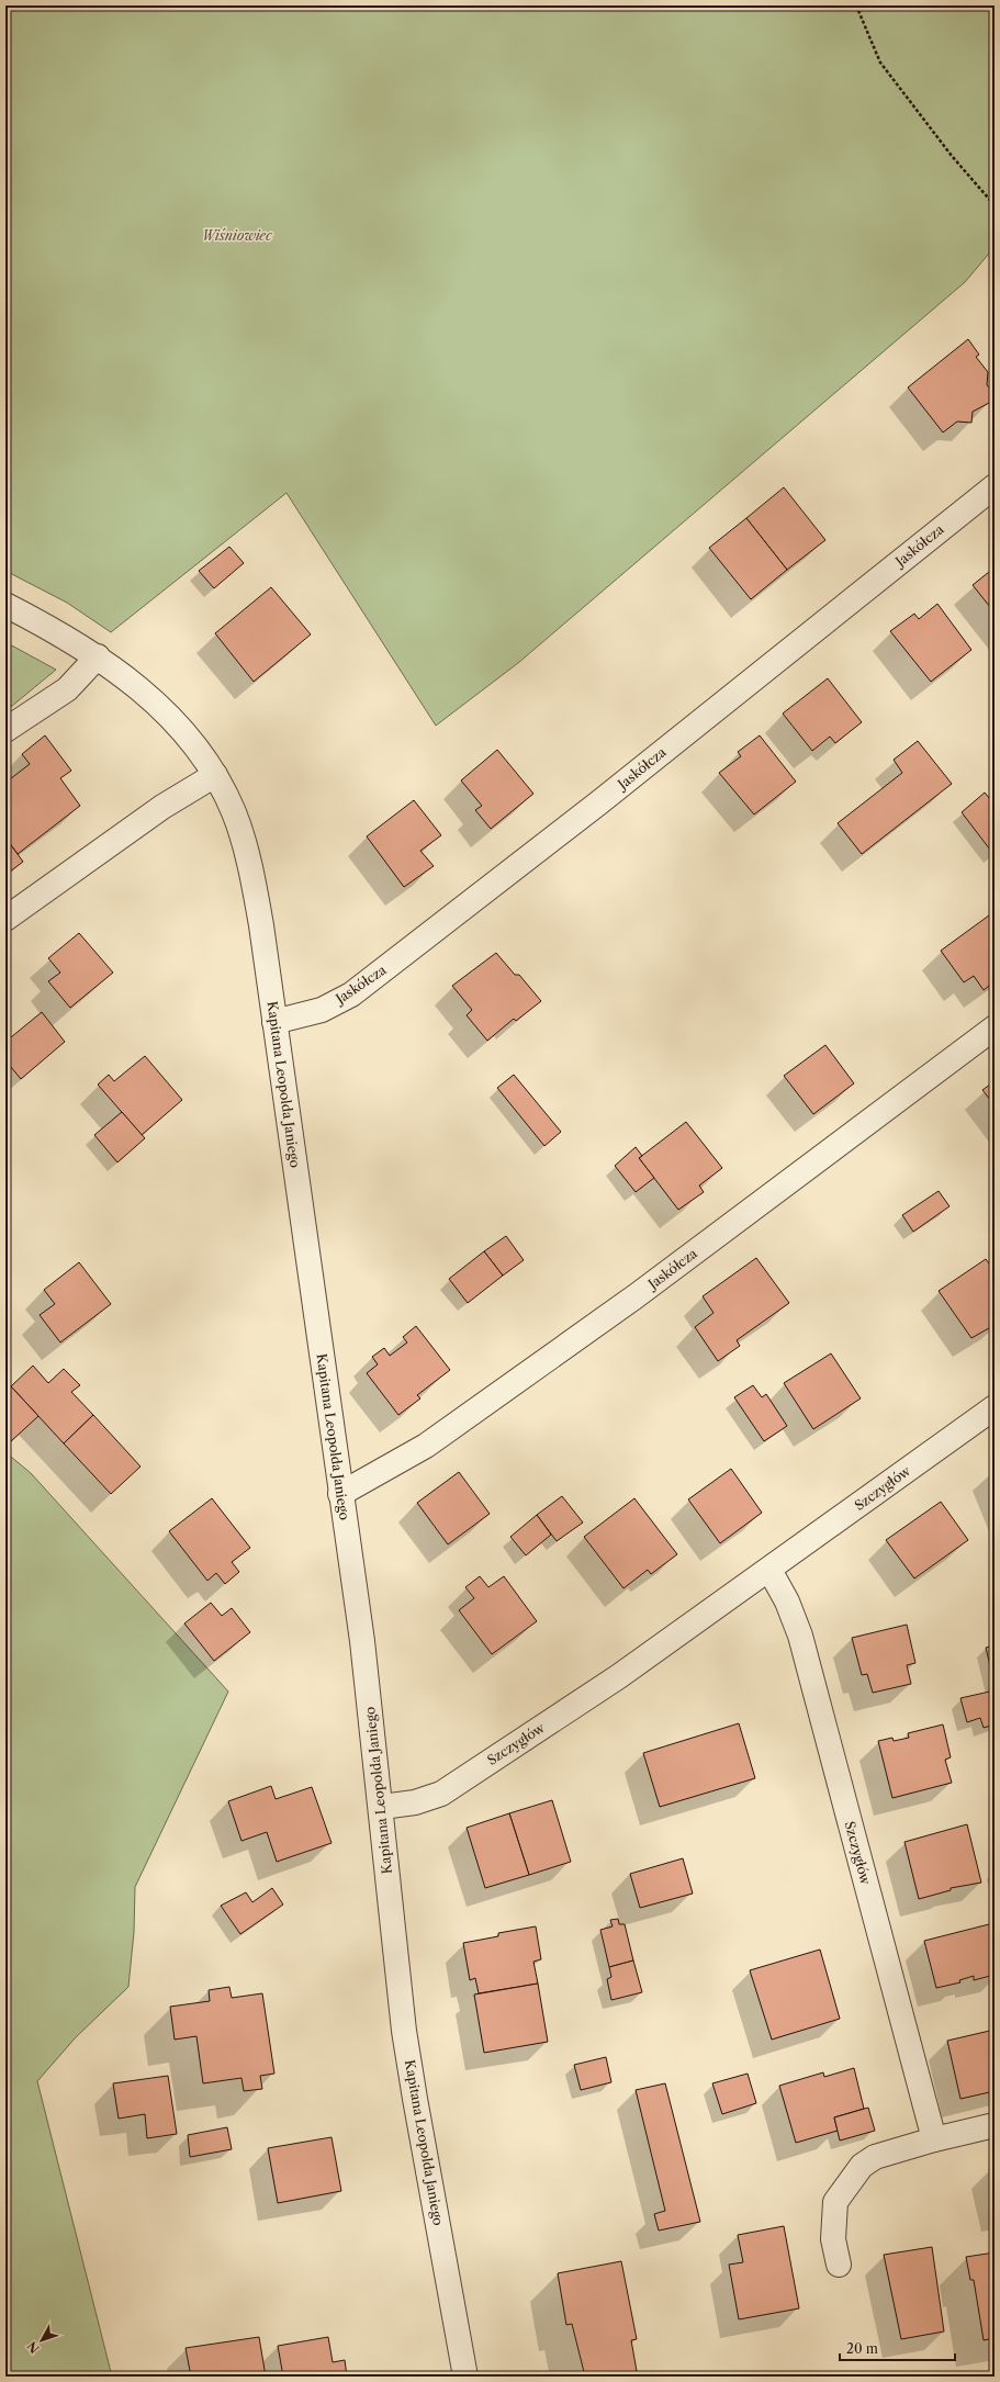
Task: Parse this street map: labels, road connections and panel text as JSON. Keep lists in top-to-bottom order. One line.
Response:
{"streets":{"street":["Jaskółcza","Kapitana Leopolda Janiego","Szczygłów"]},"crossings":[["Jaskółcza","Kapitana Leopolda Janiego"],["Kapitana Leopolda Janiego","Szczygłów"]],"parks":["Wiśniowiec"],"scale_bar":"20 m","north":"bottom left"}
